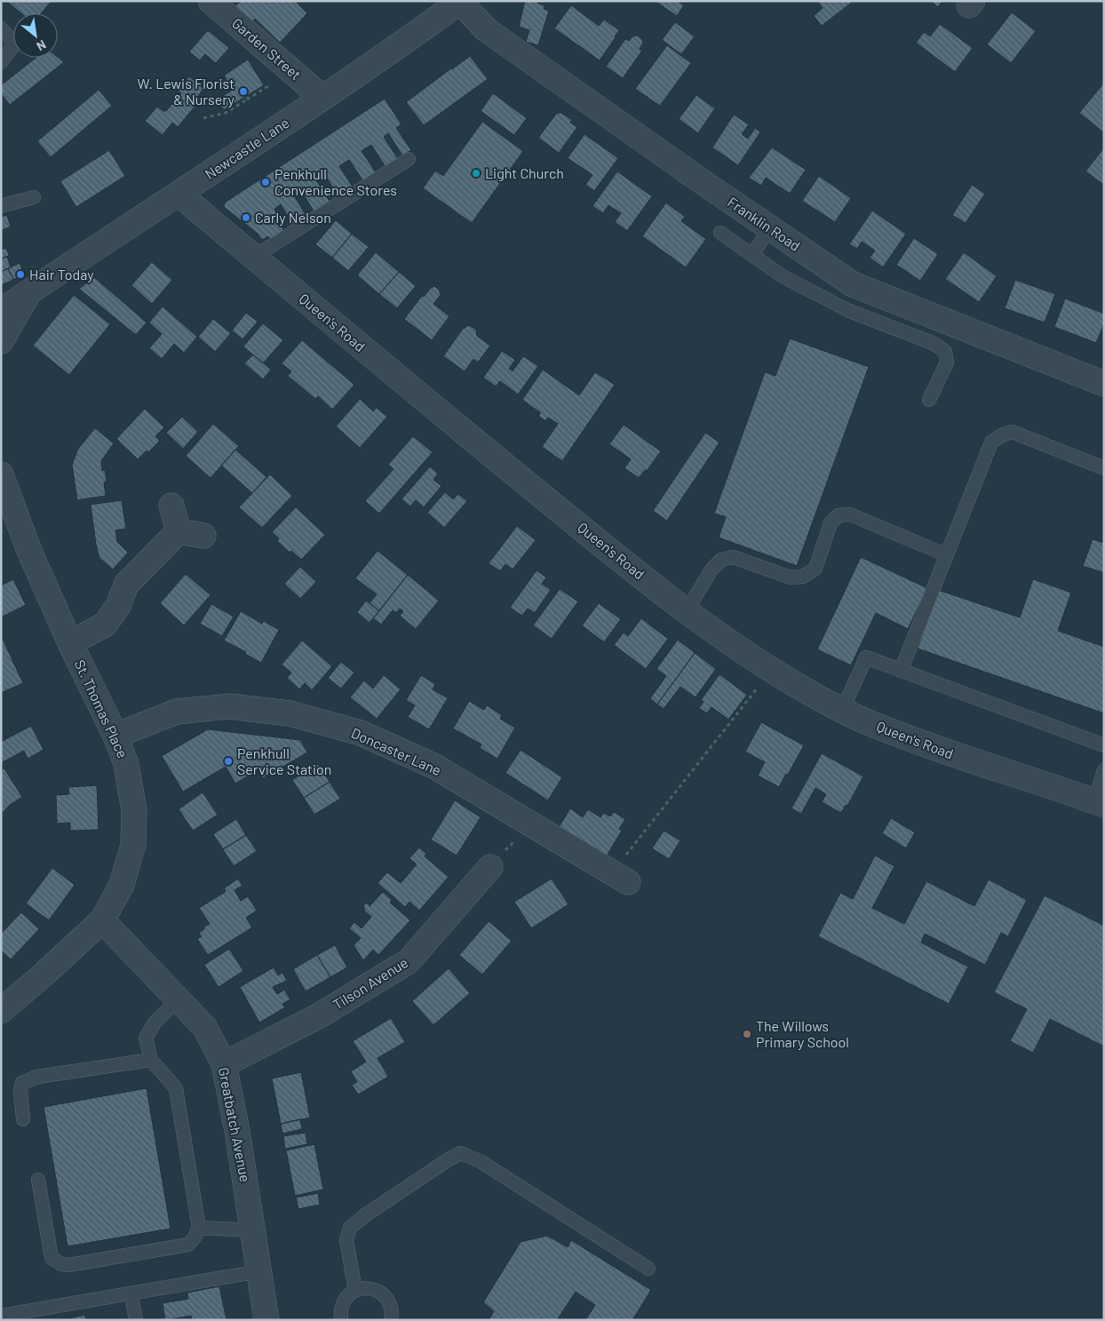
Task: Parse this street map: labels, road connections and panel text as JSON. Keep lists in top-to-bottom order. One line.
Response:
{"streets":{"street":["Garden Street","Newcastle Lane","Franklin Road","Queen's Road","St. Thomas Place","Doncaster Lane","Tilson Avenue","Greatbatch Avenue"]},"crossings":[["Garden Street","Newcastle Lane"],["Newcastle Lane","Franklin Road"],["Newcastle Lane","Queen's Road"],["St. Thomas Place","Doncaster Lane"],["St. Thomas Place","Greatbatch Avenue"],["Tilson Avenue","Greatbatch Avenue"]],"places":["W. Lewis Florist & Nursery","Light Church","Penkhull Convenience Stores","Carly Nelson","Hair Today","Penkhull Service Station","The Willows Primary School"],"north":"bottom right"}
